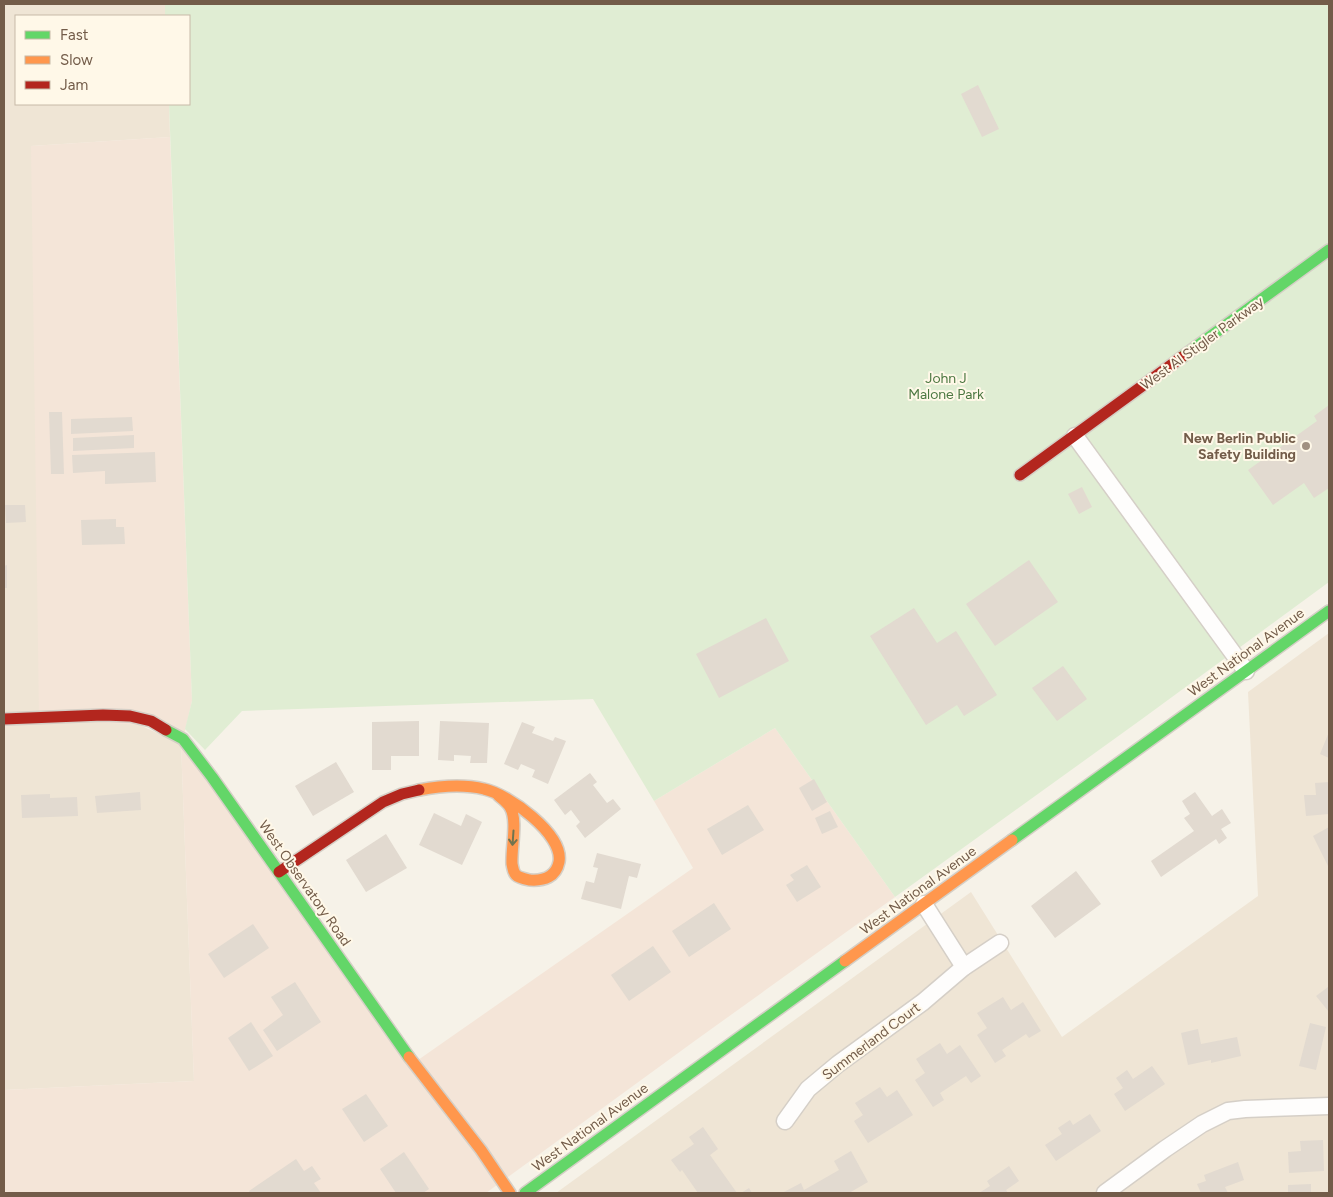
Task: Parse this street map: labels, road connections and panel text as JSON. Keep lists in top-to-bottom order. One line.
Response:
{"streets":{"street":["West Al Stigler Parkway","West National Avenue","West Observatory Road","Summerland Court"]},"parks":["John J Malone Park"],"places":["New Berlin Public Safety Building"],"legend":["Fast","Slow","Jam"]}
